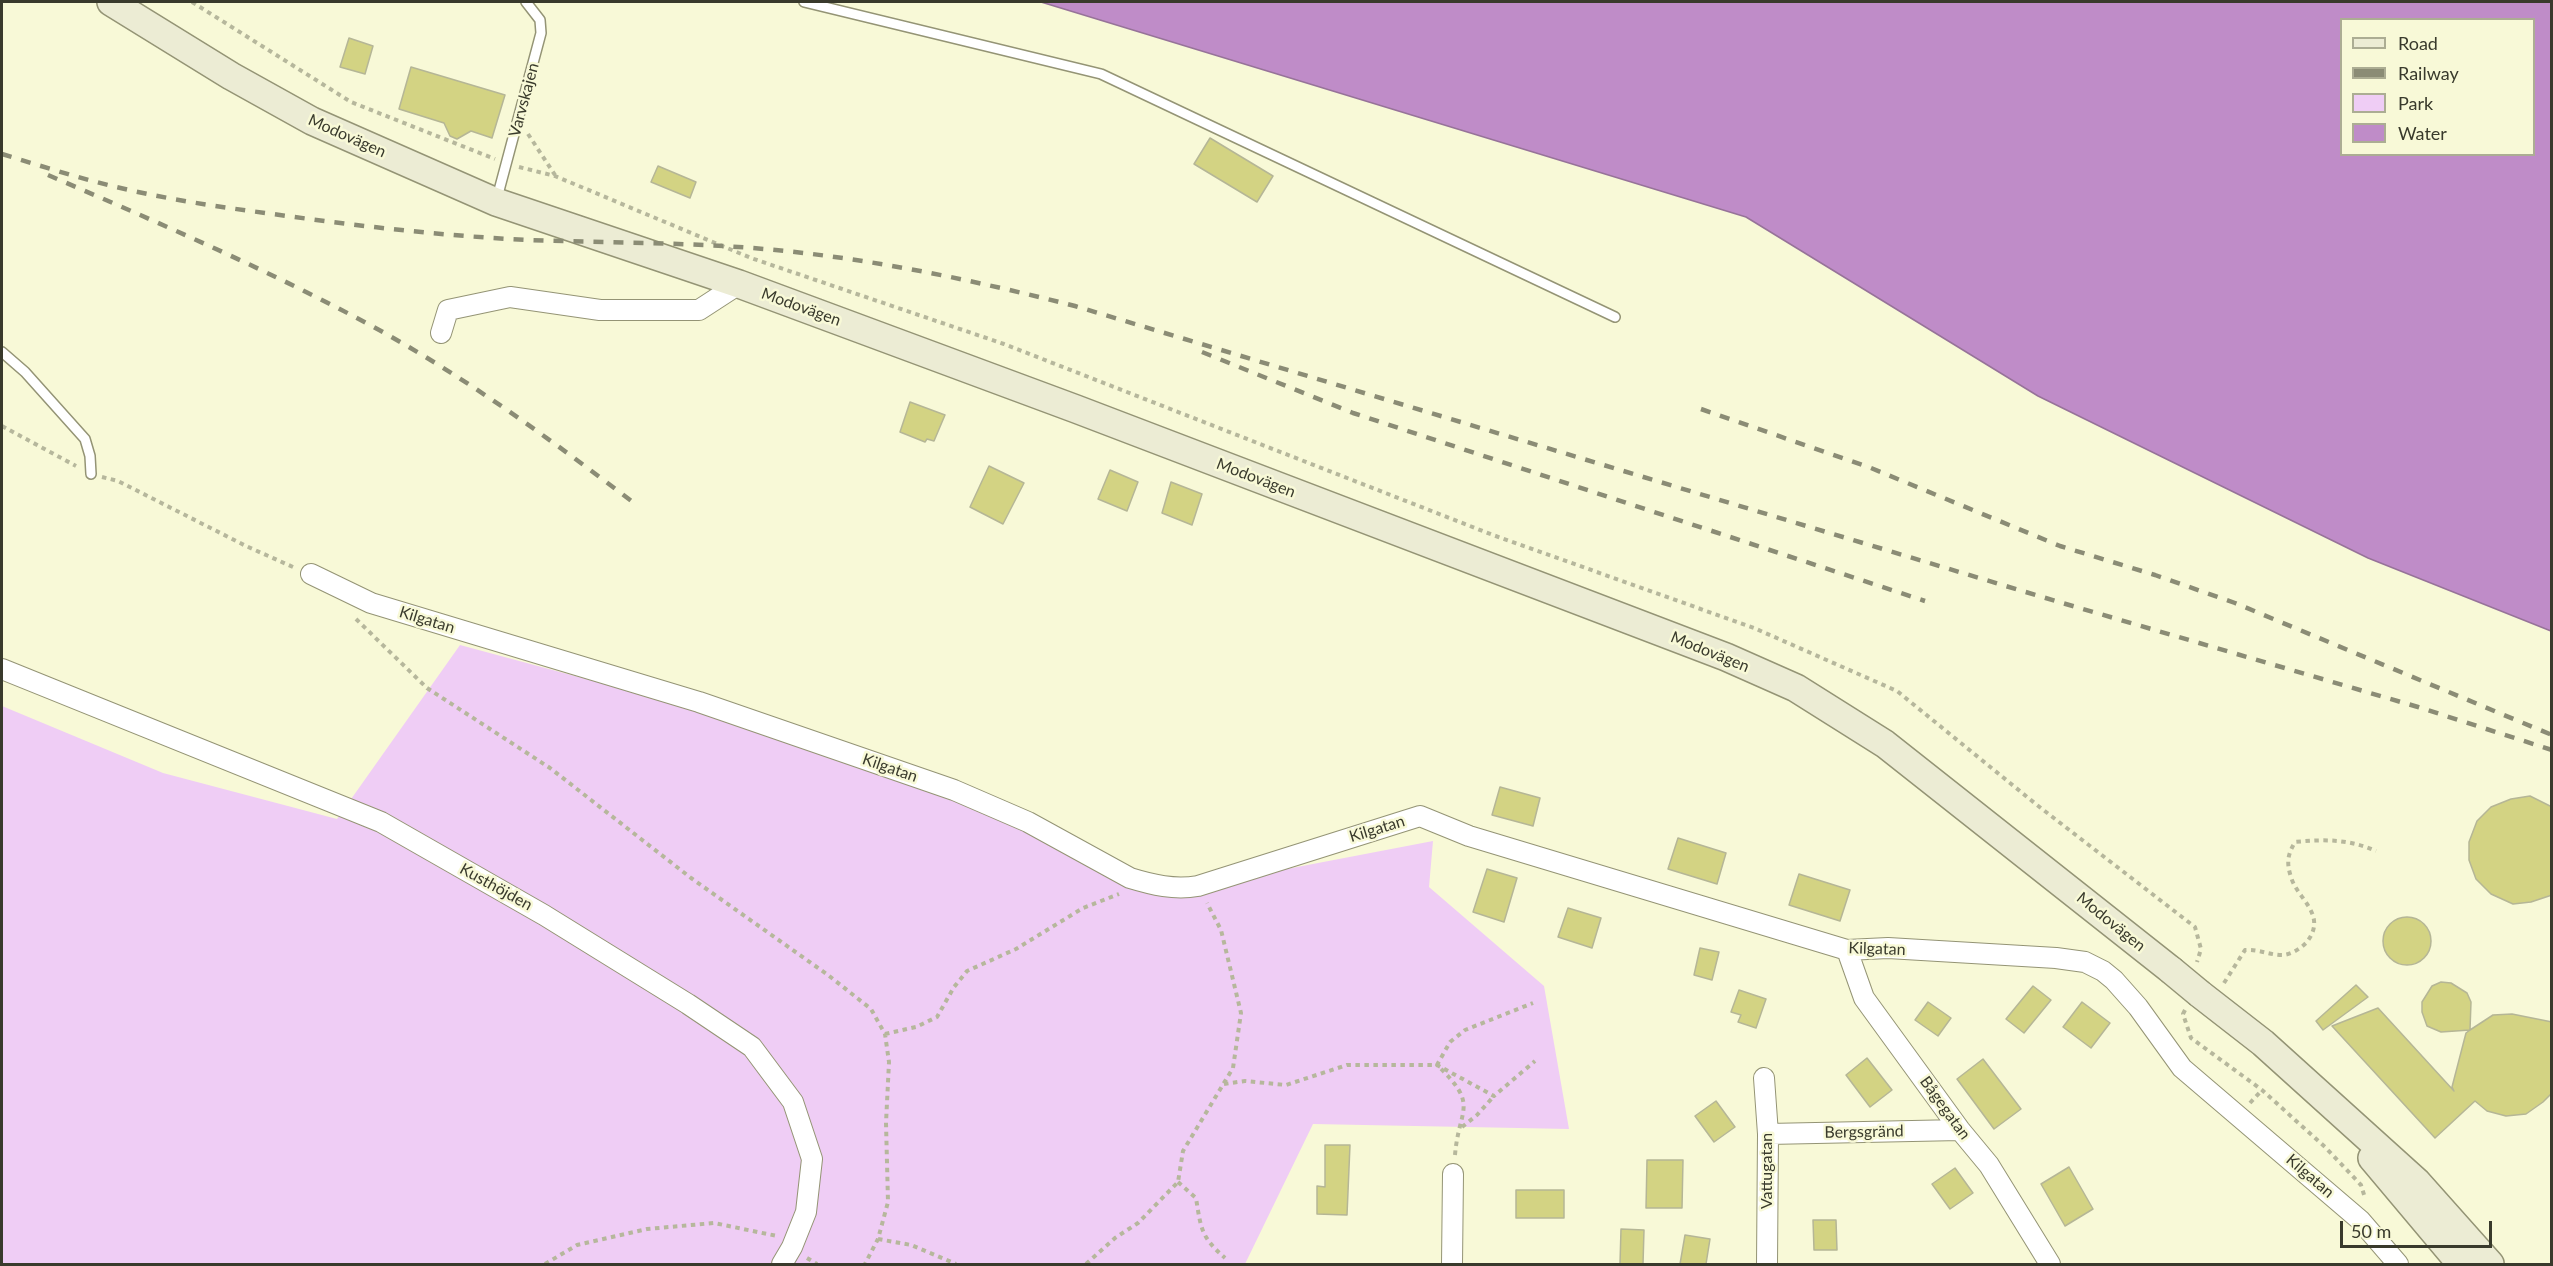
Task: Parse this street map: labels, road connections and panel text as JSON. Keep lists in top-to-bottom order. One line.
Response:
{"streets":{"main road":["Modovägen"],"street":["Kilgatan","Kusthöjden","Bågegatan","Bergsgränd","Vattugatan"],"lane":["Varvskajen"]},"crossings":[["Varvskajen","Modovägen"],["Kilgatan","Bågegatan"],["Bågegatan","Bergsgränd"],["Bergsgränd","Vattugatan"]],"legend":["Road","Railway","Park","Water"],"scale_bar":"50 m"}
